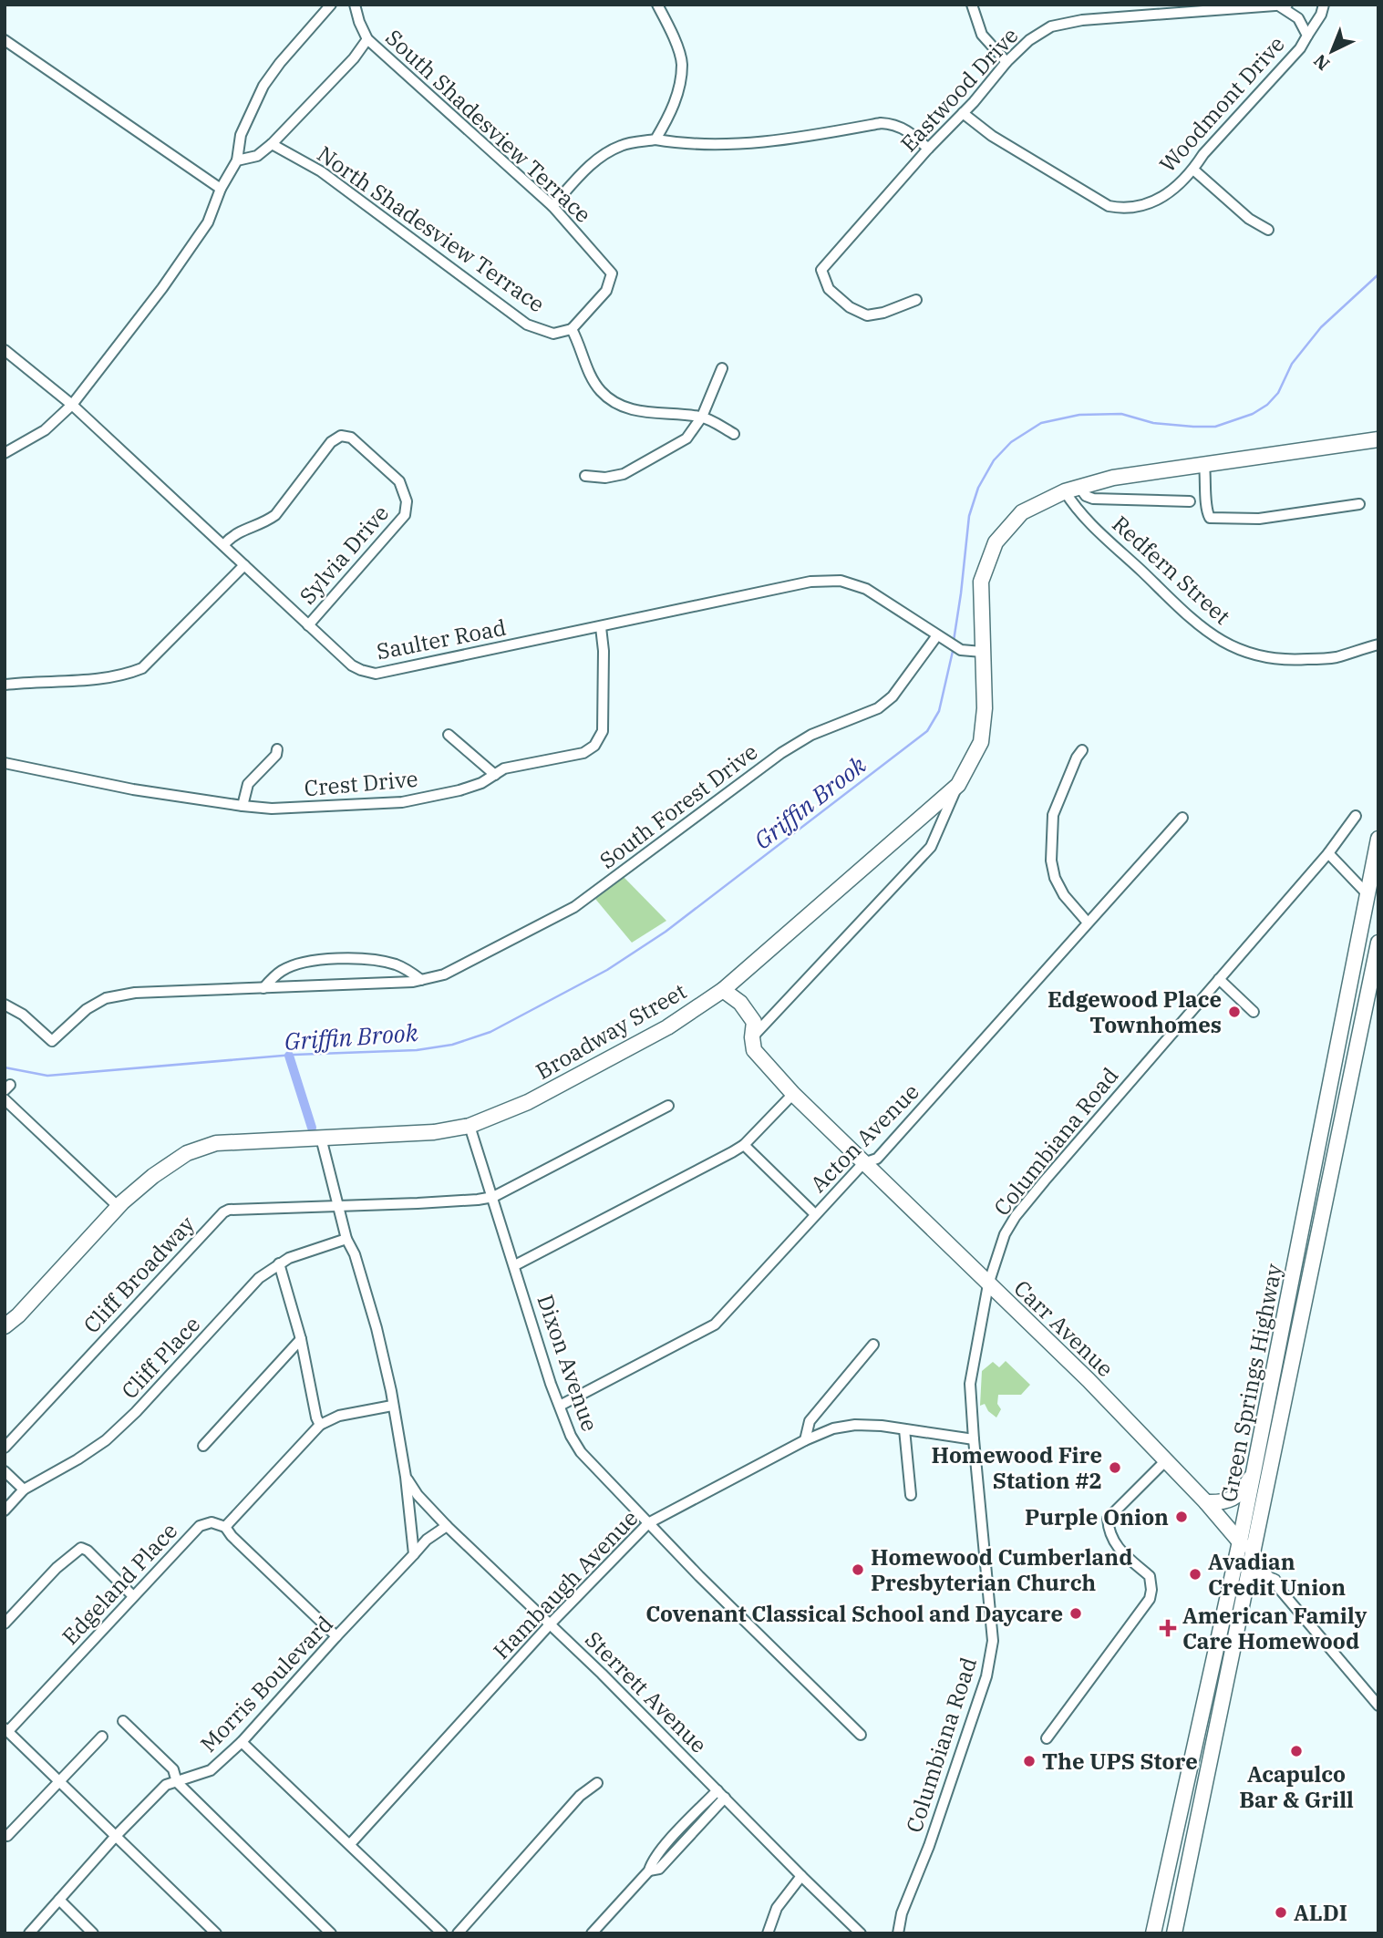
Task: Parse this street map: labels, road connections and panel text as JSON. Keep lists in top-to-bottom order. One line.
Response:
{"streets":{"street":["Eastwood Drive","Woodmont Drive","South Shadesview Terrace","North Shadesview Terrace","Sylvia Drive","Redfern Street","Saulter Road","Crest Drive","South Forest Drive","Broadway Street","Acton Avenue","Columbiana Road","Cliff Broadway","Carr Avenue","Cliff Place","Dixon Avenue","Green Springs Highway","Edgeland Place","Hambaugh Avenue","Morris Boulevard","Sterrett Avenue"]},"crossings":[["Eastwood Drive","Woodmont Drive"],["South Shadesview Terrace","North Shadesview Terrace"],["Sylvia Drive","Saulter Road"],["Redfern Street","Broadway Street"],["Saulter Road","Crest Drive"],["Saulter Road","South Forest Drive"],["Saulter Road","Broadway Street"],["Broadway Street","Carr Avenue"],["Broadway Street","Dixon Avenue"],["Acton Avenue","Carr Avenue"],["Acton Avenue","Dixon Avenue"],["Columbiana Road","Carr Avenue"],["Columbiana Road","Hambaugh Avenue"],["Cliff Broadway","Dixon Avenue"],["Carr Avenue","Green Springs Highway"],["Dixon Avenue","Hambaugh Avenue"],["Hambaugh Avenue","Sterrett Avenue"],["Morris Boulevard","Sterrett Avenue"]],"water":["Griffin Brook"],"places":{"other":["Edgewood Place Townhomes","Homewood Fire Station #2","Purple Onion","Homewood Cumberland Presbyterian Church","Avadian Credit Union","Covenant Classical School and Daycare","Acapulco Bar & Grill","The UPS Store","ALDI"],"health":["American Family Care Homewood"]},"north":"bottom left"}
